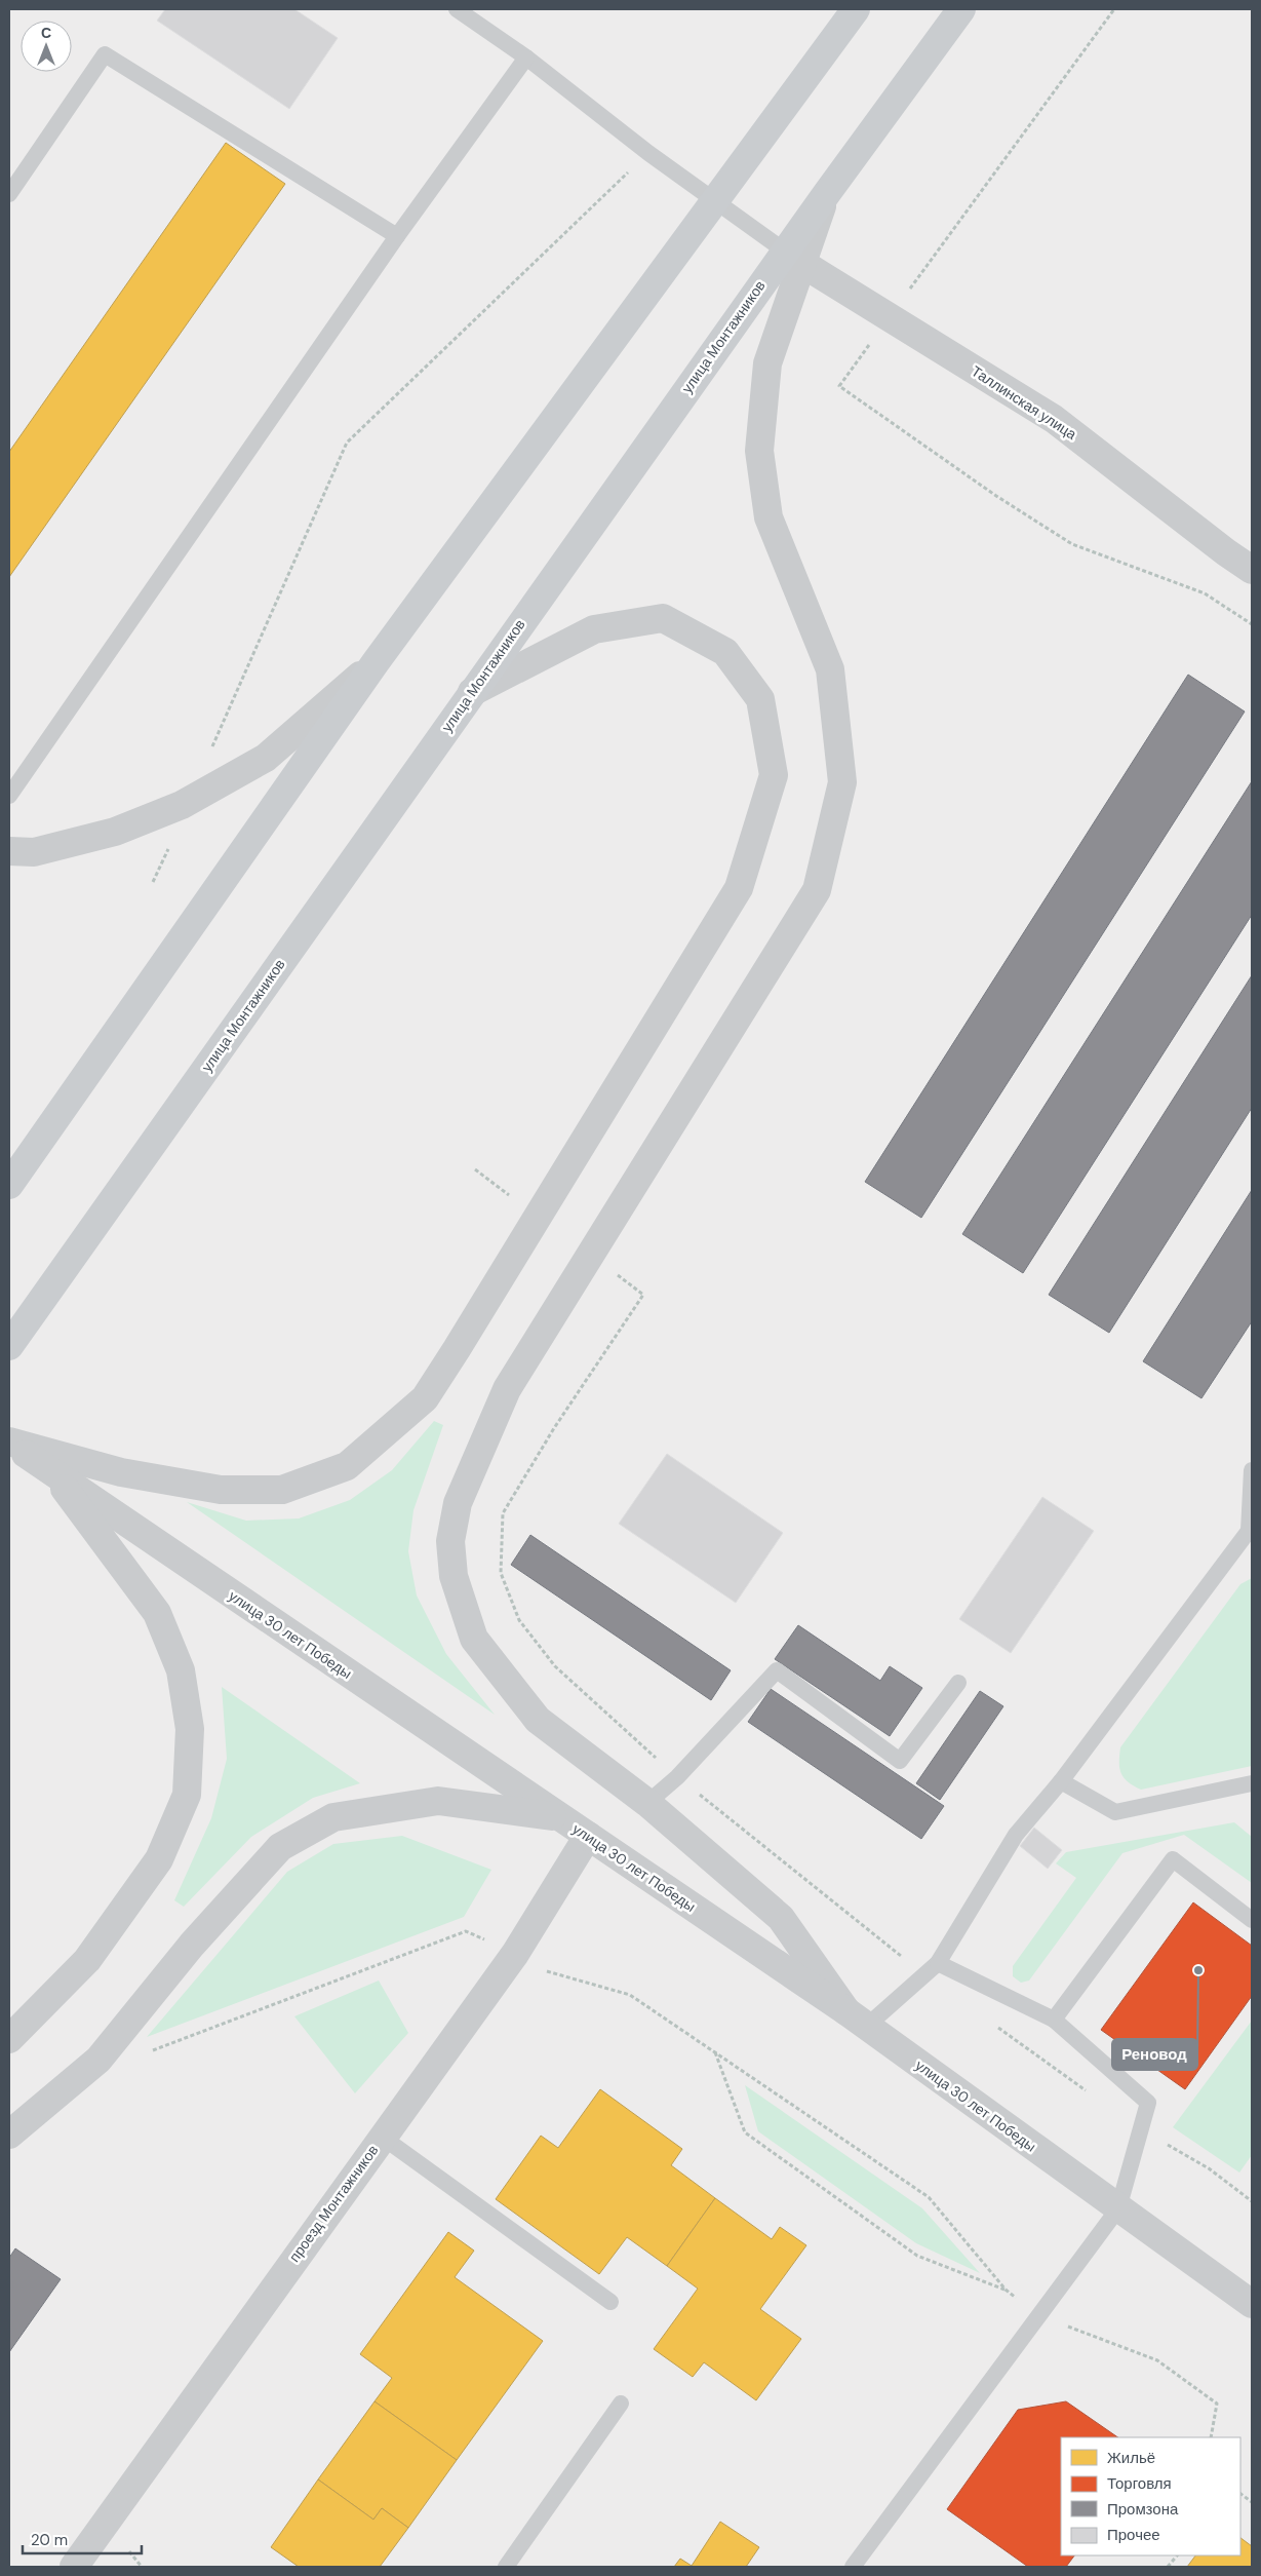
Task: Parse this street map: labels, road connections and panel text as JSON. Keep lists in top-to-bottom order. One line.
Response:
{"streets":{"main road":["улица Монтажников"],"street":["Таллинская улица","улица 30 лет Победы","проезд Монтажников"]},"crossings":[["улица 30 лет Победы","проезд Монтажников"]],"places":["Реновод"],"legend":["Жильё","Торговля","Промзона","Прочее"],"scale_bar":"20 m","north":"top"}
